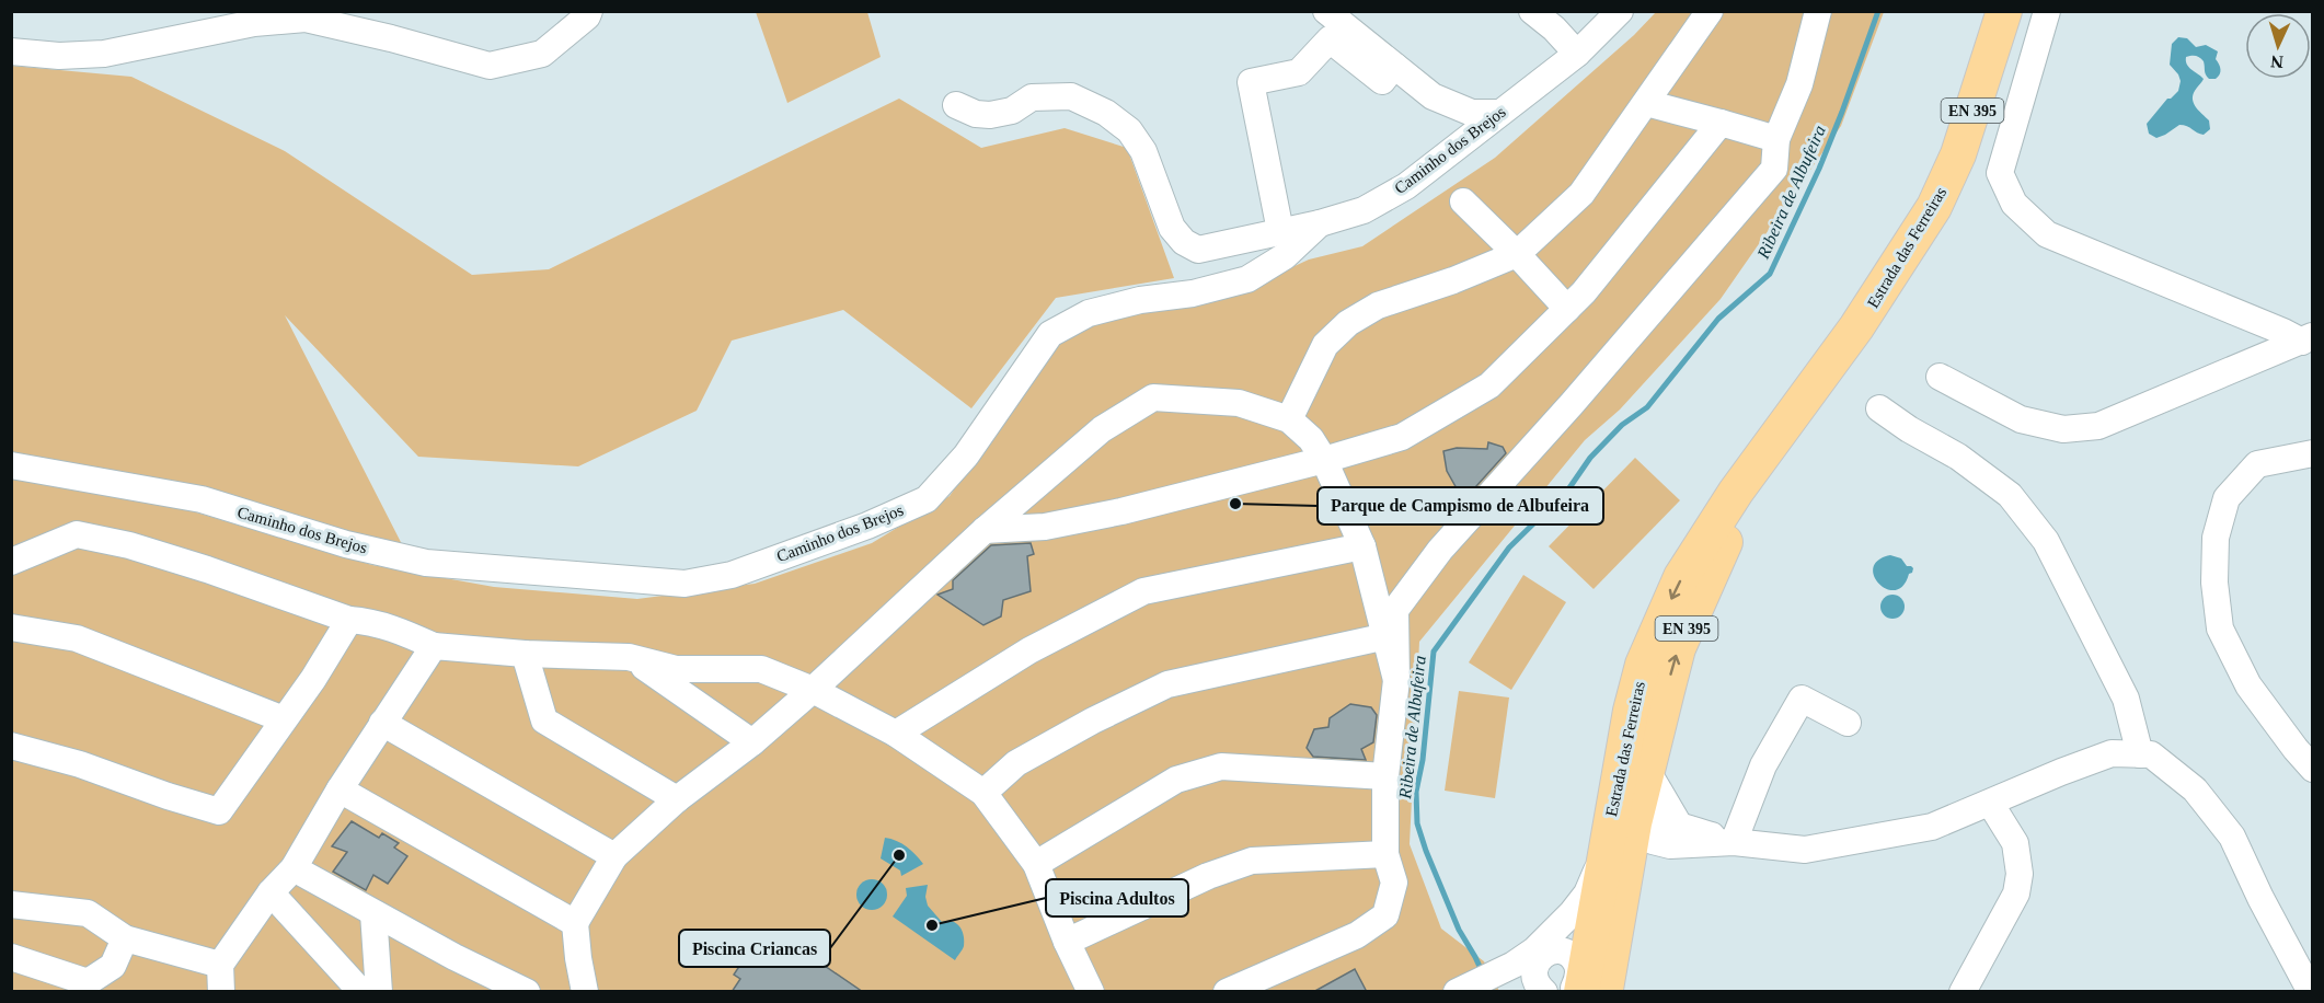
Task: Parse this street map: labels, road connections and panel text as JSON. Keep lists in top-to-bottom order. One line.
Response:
{"streets":{"main road":["EN 395","Estrada das Ferreiras"],"street":["Caminho dos Brejos"]},"water":["Ribeira de Albufeira"],"places":["Parque de Campismo de Albufeira","Piscina Criancas","Piscina Adultos"],"north":"bottom"}
